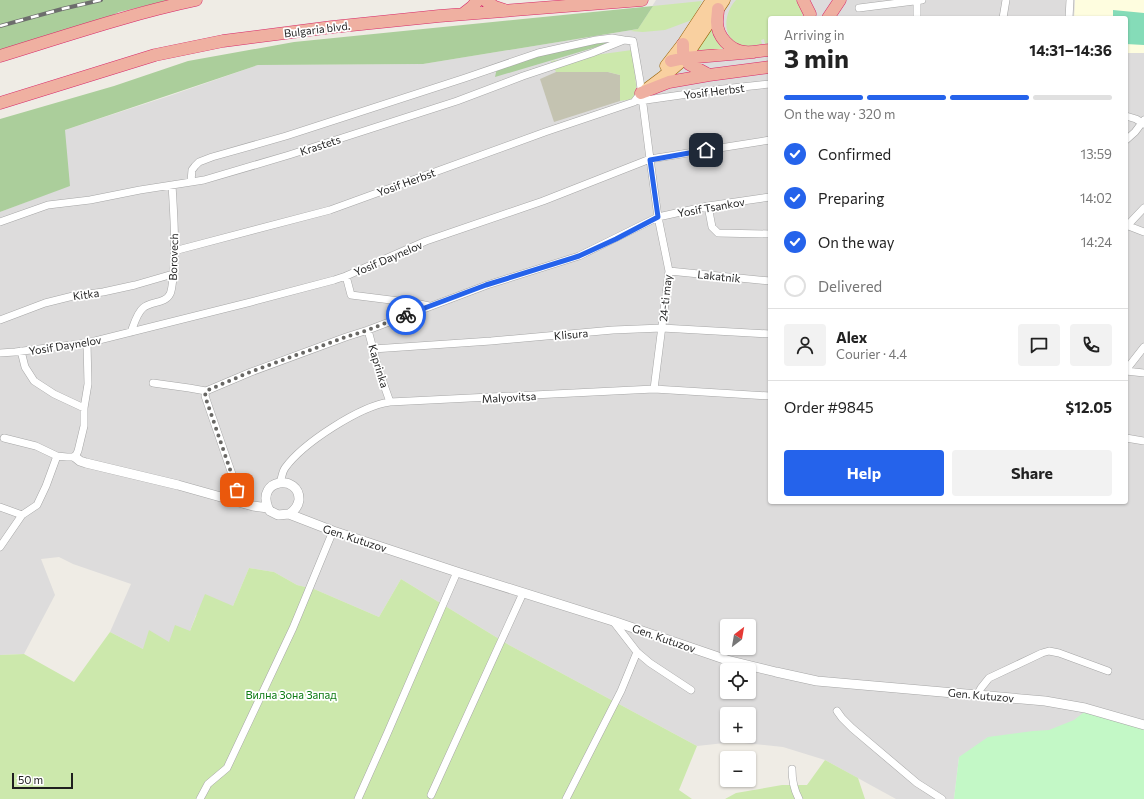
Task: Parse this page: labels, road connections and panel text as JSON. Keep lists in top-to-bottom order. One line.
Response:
{"streets":{"highway":["Bulgaria blvd."],"street":["Yosif Herbst","Krastets","Yosif Tsankov","Borovech","Yosif Daynelov","Lakatnik","Kitka","24-ti may","Klisura","Kaprinka","Malyovitsa","Gen. Kutuzov"]},"crossings":[["Yosif Herbst","Borovech"],["Yosif Herbst","24-ti may"],["Krastets","Borovech"],["Krastets","24-ti may"],["Yosif Tsankov","24-ti may"],["Yosif Tsankov","Kaprinka"],["Borovech","Yosif Daynelov"],["Borovech","Kitka"],["Yosif Daynelov","24-ti may"],["Lakatnik","24-ti may"],["24-ti may","Klisura"],["24-ti may","Malyovitsa"],["Klisura","Kaprinka"],["Kaprinka","Malyovitsa"],["Malyovitsa","Gen. Kutuzov"]],"parks":["Вилна Зона Запад"],"scale_bar":"50 m","north":"top right","page":{"heading":["3 min","Arriving in","14:31–14:36"],"panel":["Alex","Courier · 4.4","Order #9845","$12.05"],"bar":"On the way · 320 m","list":[["Confirmed","13:59"],["Preparing","14:02"],["On the way","14:24"],"Delivered"],"buttons":["Help","Share"],"map_buttons":["+","−"],"scale":"50 m"}}
